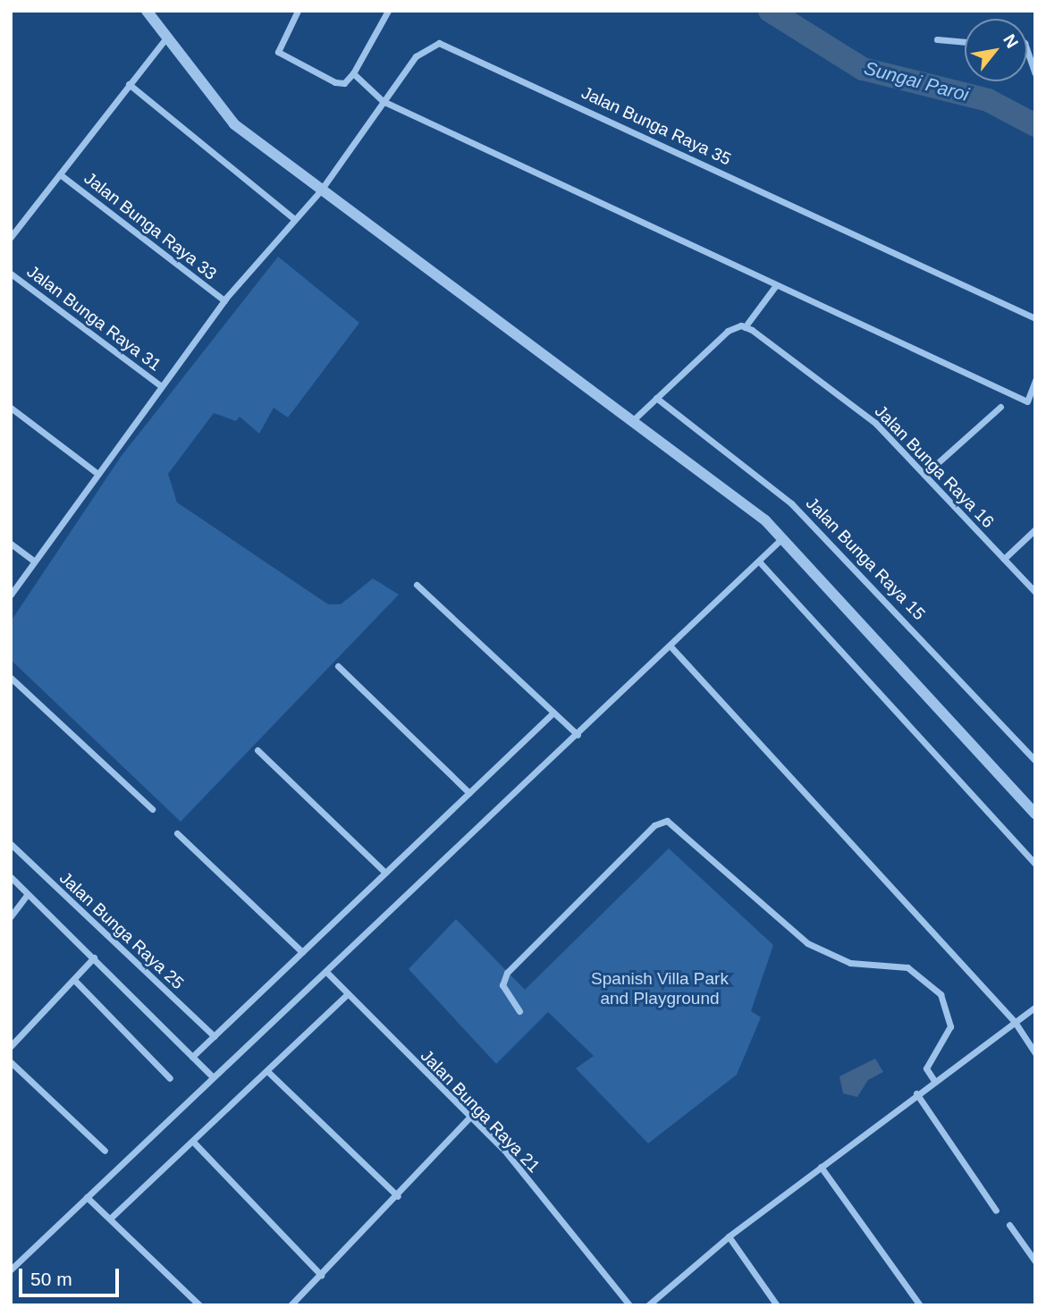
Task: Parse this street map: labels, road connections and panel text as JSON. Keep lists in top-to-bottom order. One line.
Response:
{"streets":{"street":["Jalan Bunga Raya 35","Jalan Bunga Raya 33","Jalan Bunga Raya 31","Jalan Bunga Raya 16","Jalan Bunga Raya 15","Jalan Bunga Raya 25","Jalan Bunga Raya 21"]},"crossings":[["Jalan Bunga Raya 35","Jalan Bunga Raya 33"],["Jalan Bunga Raya 35","Jalan Bunga Raya 31"]],"water":["Sungai Paroi"],"parks":["Spanish Villa Park and Playground"],"scale_bar":"50 m","north":"top right"}
